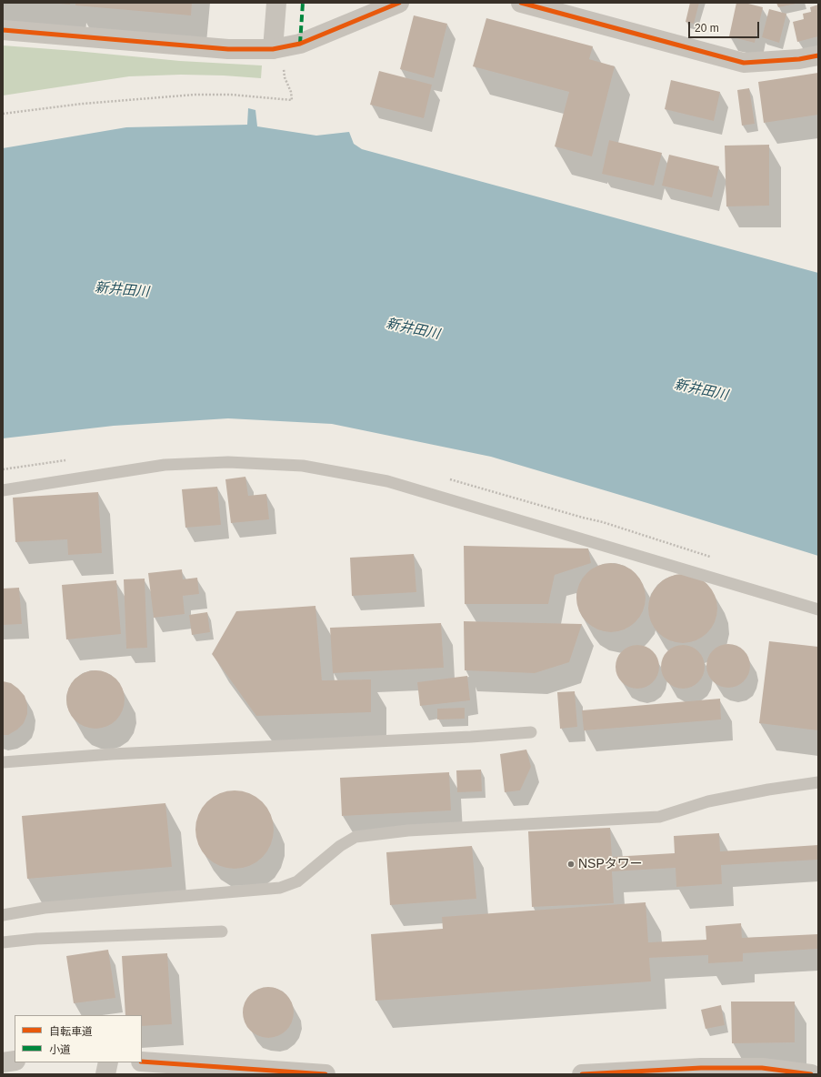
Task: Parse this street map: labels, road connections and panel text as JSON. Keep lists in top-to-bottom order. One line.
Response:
{"water":["新井田川"],"places":["NSPタワー"],"legend":["自転車道","小道"],"scale_bar":"20 m"}
